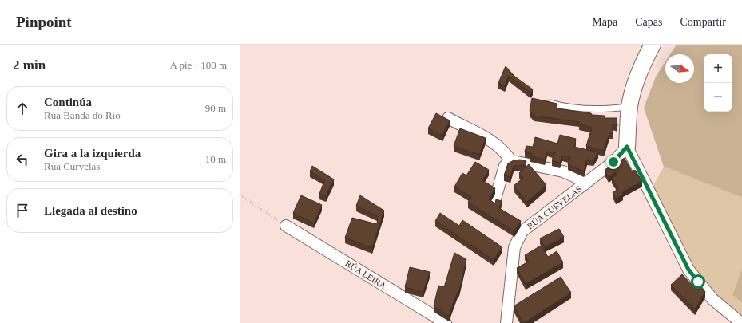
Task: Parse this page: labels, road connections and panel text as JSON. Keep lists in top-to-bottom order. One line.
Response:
{"streets":{"street":["RÚA CURVELAS","RÚA LEIRA"]},"north":"right","page":{"header":"Pinpoint","nav":["Mapa","Capas","Compartir"],"heading":["2 min","A pie · 100 m"],"map_buttons":["+","−"],"list":[["Continúa","Rúa Banda do Río","90 m"],["Gira a la izquierda","Rúa Curvelas","10 m"],"Llegada al destino"]}}
